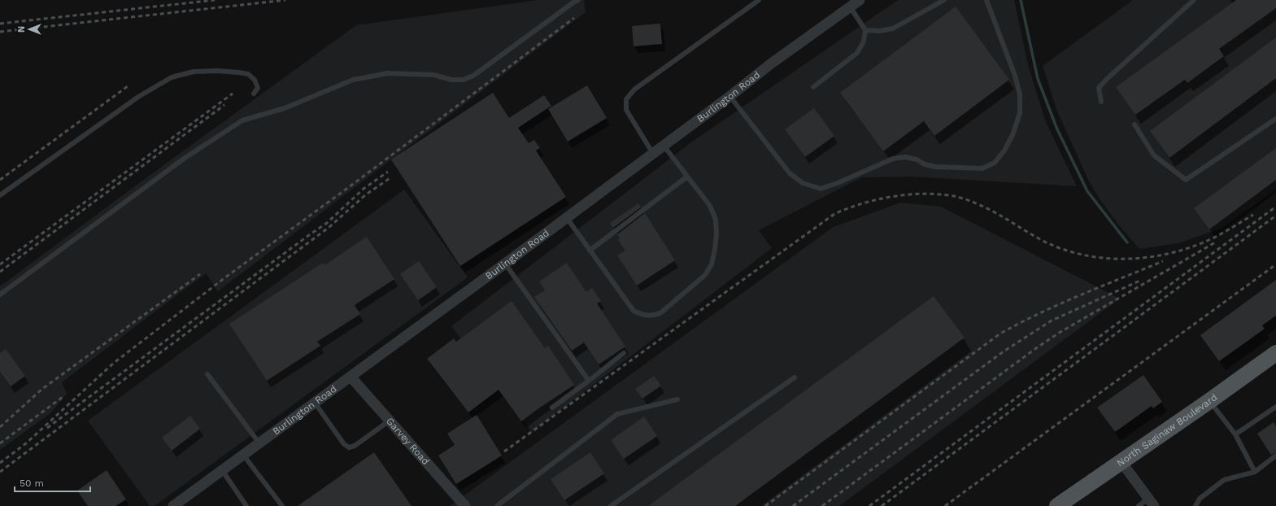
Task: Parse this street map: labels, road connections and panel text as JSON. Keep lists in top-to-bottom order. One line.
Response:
{"streets":{"main road":["North Saginaw Boulevard"],"street":["Burlington Road","Garvey Road"]},"crossings":[["Burlington Road","Garvey Road"]],"scale_bar":"50 m","north":"left"}
